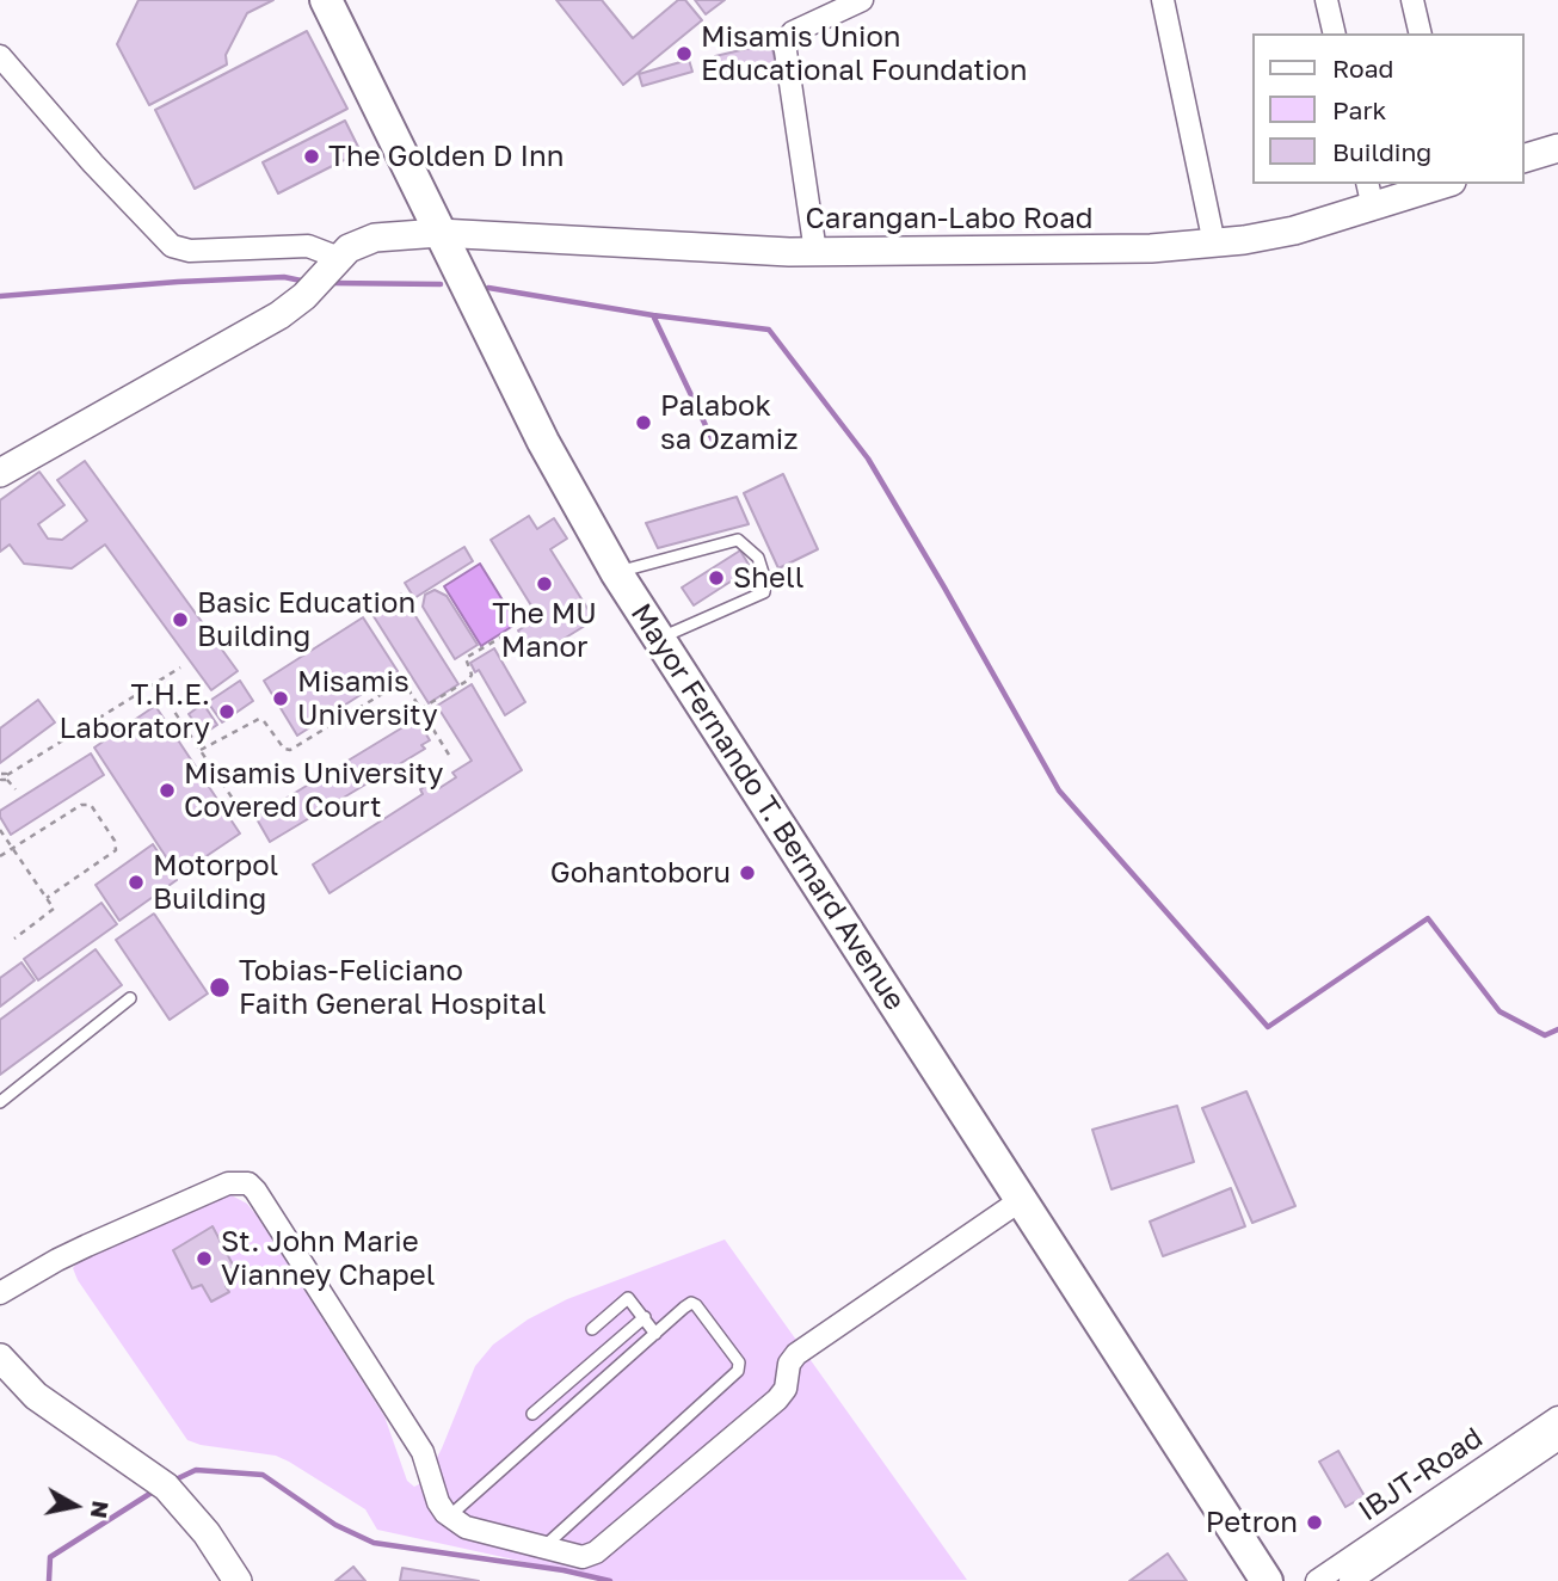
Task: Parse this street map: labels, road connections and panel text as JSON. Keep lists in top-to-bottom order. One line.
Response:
{"streets":{"main road":["Mayor Fernando T. Bernard Avenue"],"street":["Carangan-Labo Road","IBJT-Road"]},"crossings":[["Carangan-Labo Road","Mayor Fernando T. Bernard Avenue"]],"places":["Misamis Union Educational Foundation","The Golden D Inn","Palabok sa Ozamiz","Shell","The MU Manor","Basic Education Building","Misamis University","T.H.E. Laboratory","Misamis University Covered Court","Gohantoboru","Motorpol Building","Tobias-Feliciano Faith General Hospital","St. John Marie Vianney Chapel","Petron"],"legend":["Road","Park","Building"],"north":"right"}
